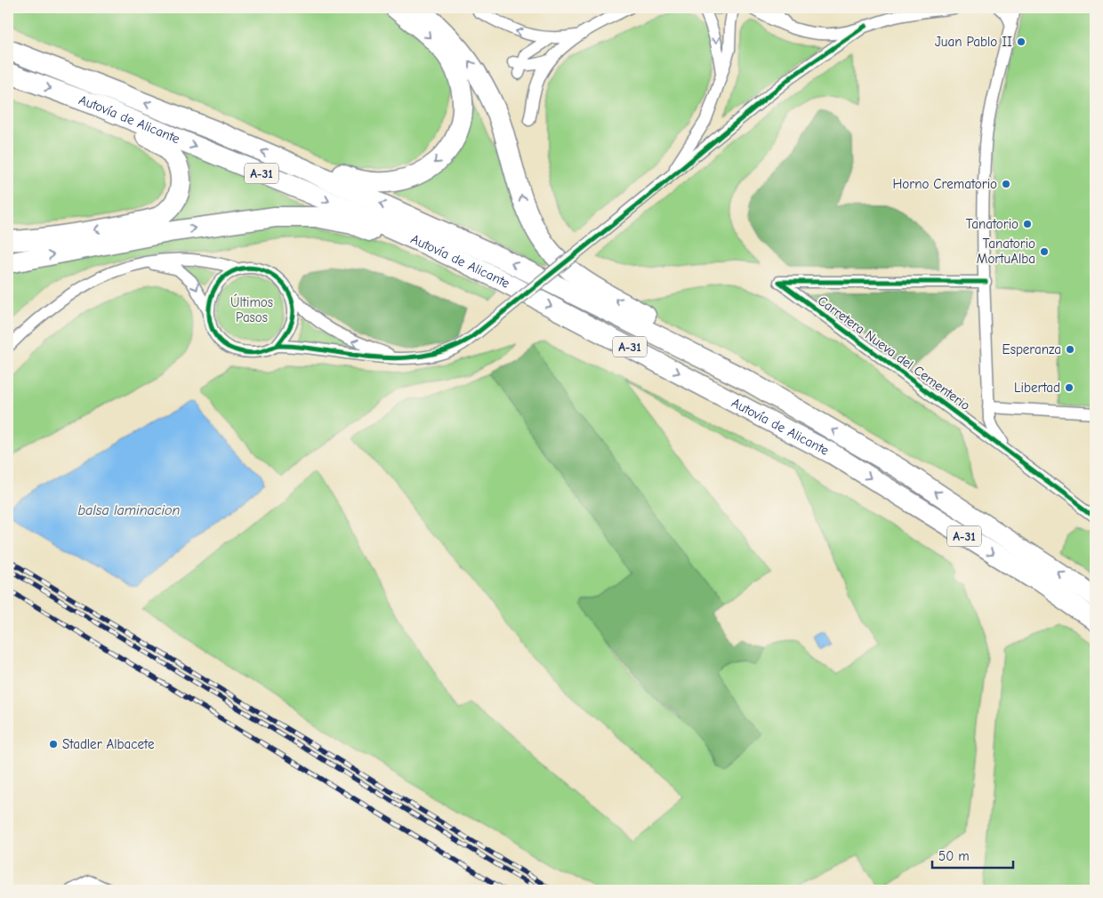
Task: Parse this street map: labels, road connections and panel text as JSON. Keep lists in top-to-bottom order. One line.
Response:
{"streets":{"highway":["Autovía de Alicante","A-31"],"street":["Carretera Nueva del Cementerio"]},"water":["balsa laminacion"],"parks":["Últimos Pasos"],"places":["Juan Pablo II","Horno Crematorio","Tanatorio","Tanatorio MortuAlba","Esperanza","Libertad","Stadler Albacete"],"scale_bar":"50 m"}
